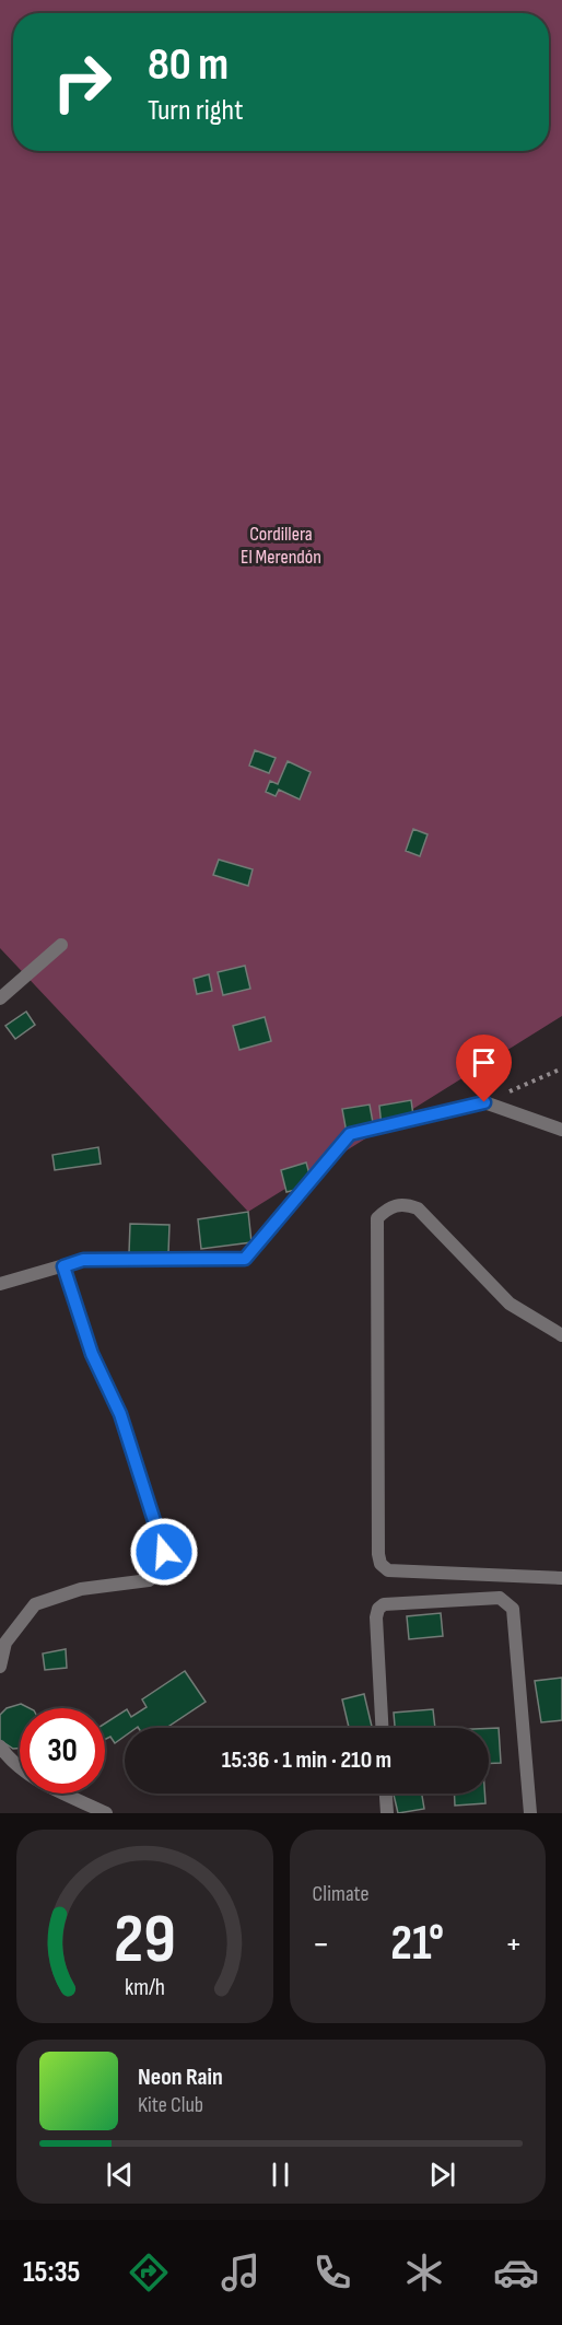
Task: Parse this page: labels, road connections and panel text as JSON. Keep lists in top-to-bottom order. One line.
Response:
{"parks":["Cordillera El Merendón"],"page":{"turn":["80 m","Turn right"],"limit":"30","trip":"15:36 · 1 min · 210 m","tile":"Climate","heat":["−","21°","+"],"song":["Neon Rain","Kite Club"],"tabs":"15:35","gauge":["29","km/h"]}}
